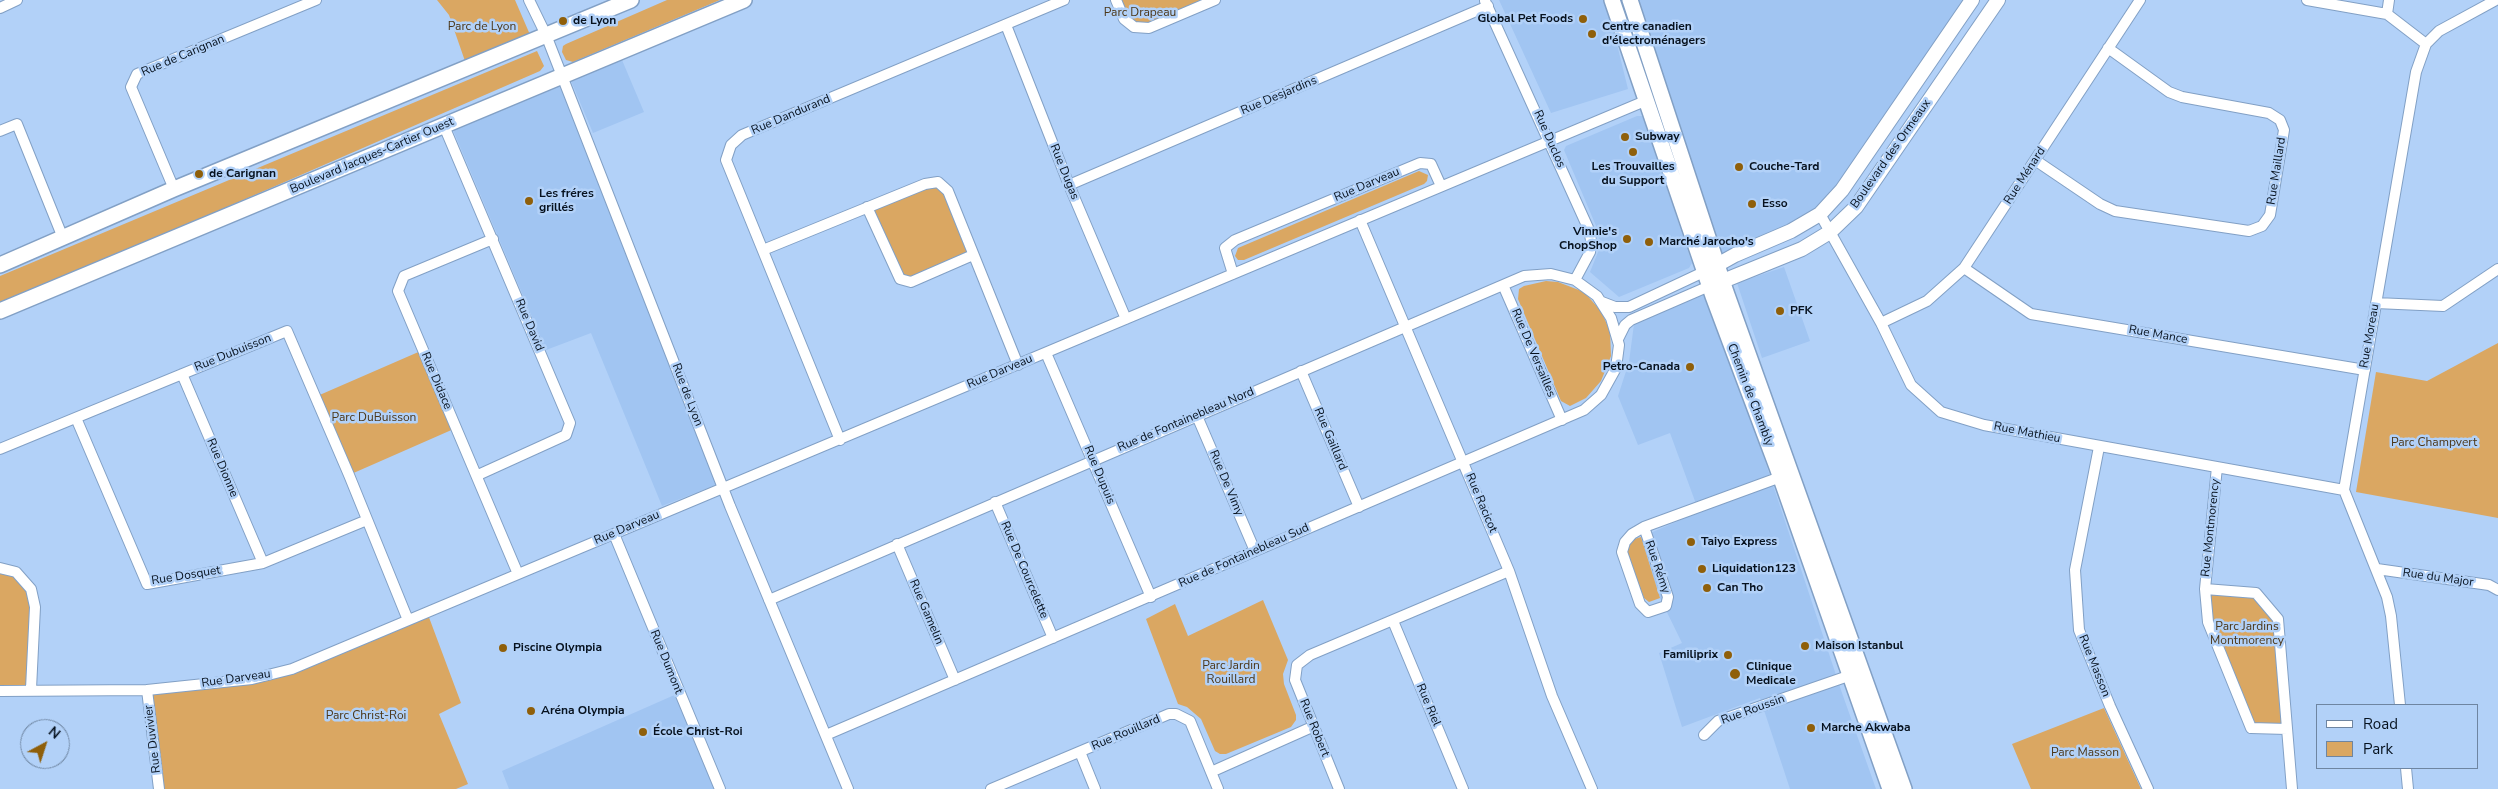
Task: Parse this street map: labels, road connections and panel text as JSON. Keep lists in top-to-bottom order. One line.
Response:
{"streets":{"main road":["Boulevard Jacques-Cartier Ouest","Chemin de Chambly"],"street":["Rue de Carignan","Rue Desjardins","Rue Dandurand","Rue Duclos","Boulevard des Ormeaux","Rue Maillard","Rue Dugas","Rue Ménard","Rue Darveau","Rue David","Rue Mance","Rue Moreau","Rue Dubuisson","Rue De Versailles","Rue Didace","Rue de Lyon","Rue de Fontainebleau Nord","Rue Mathieu","Rue Gaillard","Rue Dionne","Rue Dupuis","Rue De Vimy","Rue Racicot","Rue Montmorency","Rue de Fontainebleau Sud","Rue Rémy","Rue De Courcelette","Rue Dosquet","Rue du Major","Rue Gamelin","Rue Dumont","Rue Masson","Rue Riel","Rue Roussin","Rue Robert","Rue Rouillard","Rue Duvivier"]},"crossings":[["Rue Desjardins","Rue Duclos"],["Rue Desjardins","Rue Dugas"],["Rue Dandurand","Rue Dugas"],["Rue Dandurand","Rue Darveau"],["Rue Duclos","Rue Darveau"],["Rue Duclos","Rue de Fontainebleau Nord"],["Boulevard des Ormeaux","Chemin de Chambly"],["Boulevard des Ormeaux","Rue Mathieu"],["Boulevard Jacques-Cartier Ouest","Rue David"],["Boulevard Jacques-Cartier Ouest","Rue de Lyon"],["Rue Maillard","Rue Ménard"],["Rue Dugas","Rue Darveau"],["Rue Ménard","Rue Mance"],["Rue Ménard","Rue Mathieu"],["Rue Darveau","Rue Dubuisson"],["Rue Darveau","Rue Didace"],["Rue Darveau","Rue de Lyon"],["Rue Darveau","Chemin de Chambly"],["Rue Darveau","Rue Dupuis"],["Rue Darveau","Rue Racicot"],["Rue Darveau","Rue Dumont"],["Rue Darveau","Rue Duvivier"],["Rue David","Rue Didace"],["Rue Mance","Rue Moreau"],["Rue Moreau","Rue Mathieu"],["Rue Dubuisson","Rue Dionne"],["Rue Dubuisson","Rue Dosquet"],["Rue De Versailles","Rue de Fontainebleau Nord"],["Rue De Versailles","Rue de Fontainebleau Sud"],["Rue de Lyon","Rue de Fontainebleau Nord"],["Rue de Lyon","Rue de Fontainebleau Sud"],["Chemin de Chambly","Rue Rémy"],["Chemin de Chambly","Rue Roussin"],["Rue de Fontainebleau Nord","Rue Gaillard"],["Rue de Fontainebleau Nord","Rue Dupuis"],["Rue de Fontainebleau Nord","Rue De Vimy"],["Rue de Fontainebleau Nord","Rue Racicot"],["Rue de Fontainebleau Nord","Rue De Courcelette"],["Rue de Fontainebleau Nord","Rue Gamelin"],["Rue Mathieu","Rue Montmorency"],["Rue Mathieu","Rue Masson"],["Rue Gaillard","Rue de Fontainebleau Sud"],["Rue Dionne","Rue Dosquet"],["Rue Dupuis","Rue de Fontainebleau Sud"],["Rue De Vimy","Rue de Fontainebleau Sud"],["Rue Racicot","Rue de Fontainebleau Sud"],["Rue de Fontainebleau Sud","Rue De Courcelette"],["Rue de Fontainebleau Sud","Rue Gamelin"],["Rue Riel","Rue Robert"]],"parks":["Parc Drapeau","Parc de Lyon","Parc DuBuisson","Parc Champvert","Parc Jardins Montmorency","Parc Jardin Rouillard","Parc Christ-Roi","Parc Masson"],"places":["Global Pet Foods","de Lyon","Centre canadien d'électroménagers","Subway","Les Trouvailles du Support","Couche-Tard","de Carignan","Les fréres grillés","Esso","Vinnie's ChopShop","Marché Jarocho's","PFK","Petro-Canada","Taiyo Express","Liquidation123","Can Tho","Maison Istanbul","Piscine Olympia","Familiprix","Clinique Medicale","Aréna Olympia","Marche Akwaba","École Christ-Roi"],"legend":["Road","Park"],"north":"top right"}
